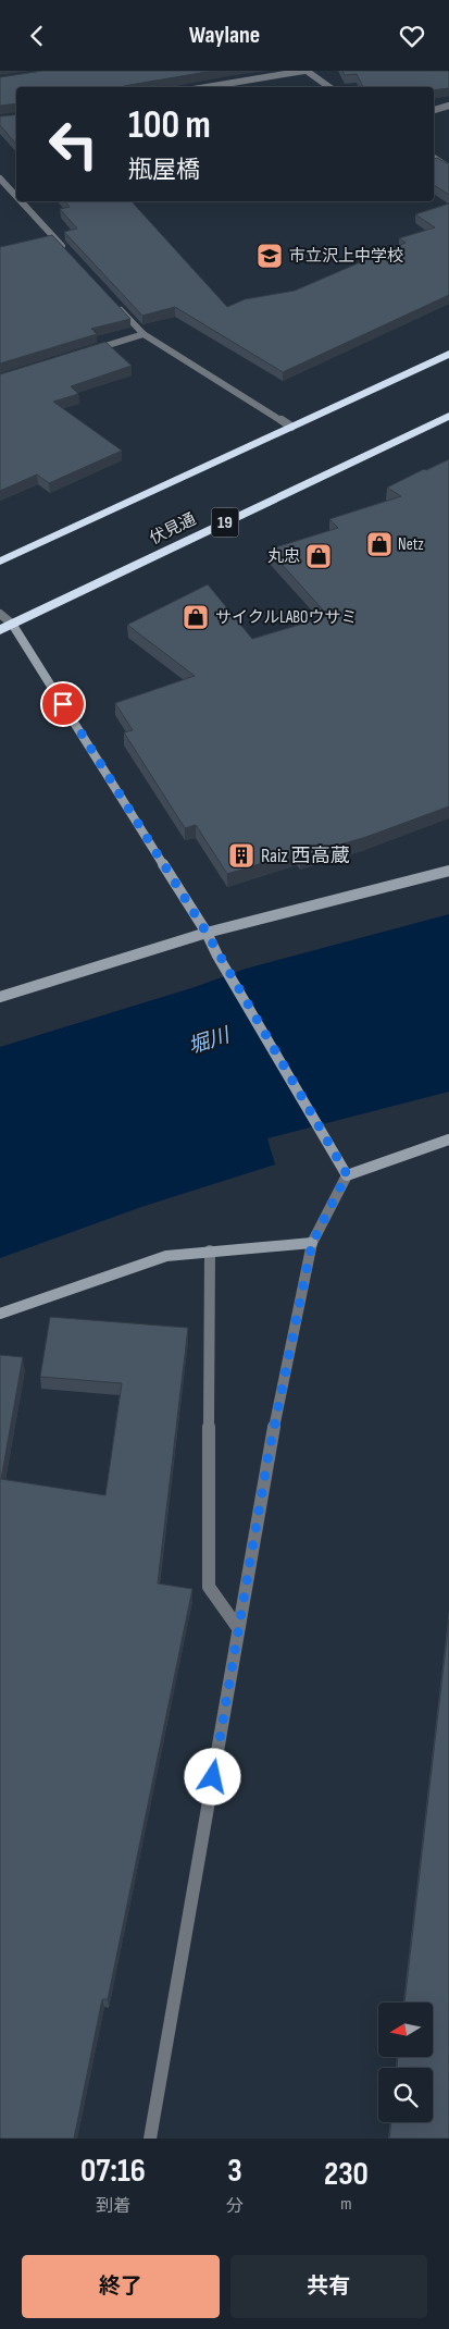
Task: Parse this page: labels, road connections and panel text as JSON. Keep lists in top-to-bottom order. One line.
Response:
{"streets":{"highway":["19","伏見通"]},"water":["堀川"],"places":{"school or university":["市立沢上中学校"],"shop":["Netz","丸忠","サイクルLABOウサミ"],"building":["Raiz 西高蔵"]},"north":"left","page":{"header":"Waylane","turn":["100 m","瓶屋橋"],"eta":["07:16","到着","3","分","230","m"],"buttons":["終了","共有"]}}
